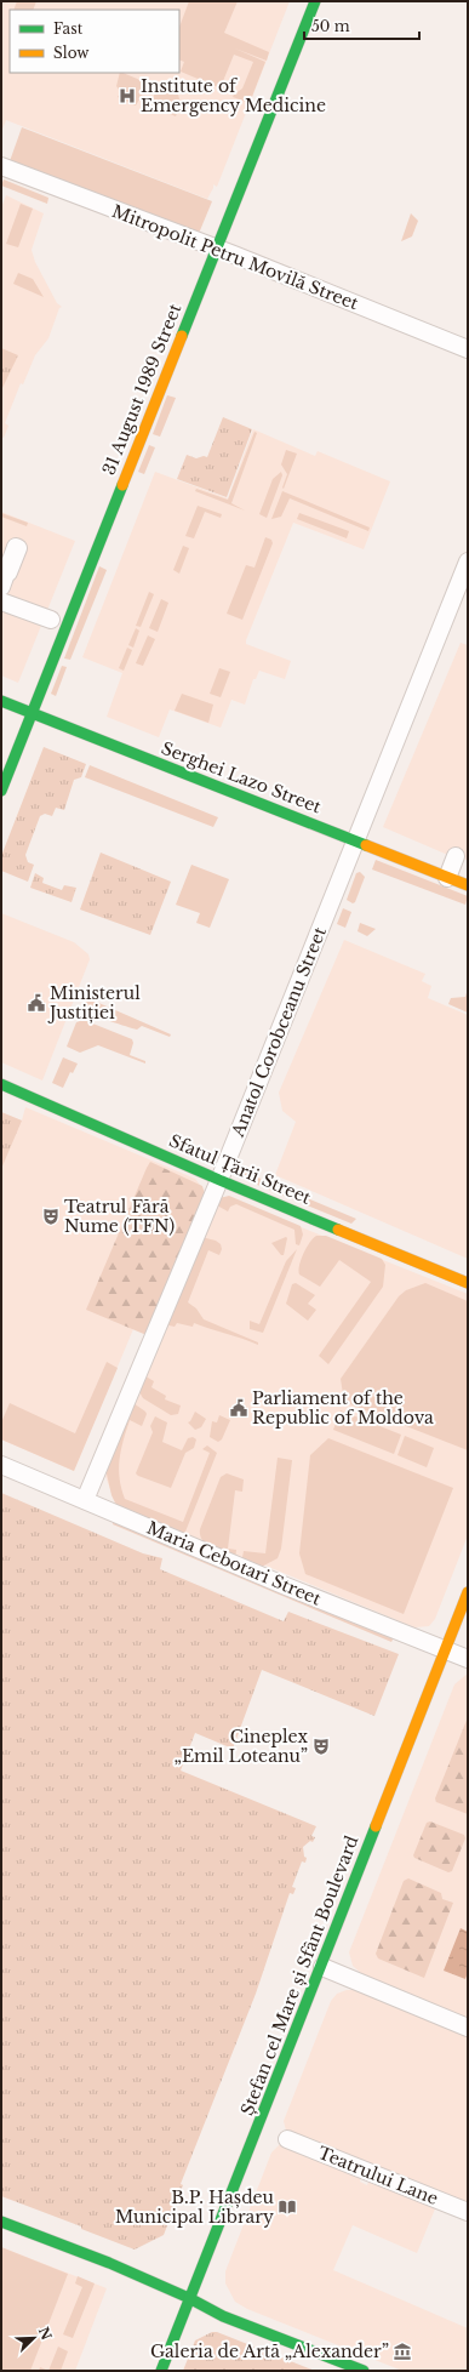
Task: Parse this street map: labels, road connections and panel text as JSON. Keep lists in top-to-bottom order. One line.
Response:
{"streets":{"main road":["31 August 1989 Street","Serghei Lazo Street","Sfatul Țării Street","Ștefan cel Mare și Sfânt Boulevard"],"street":["Mitropolit Petru Movilă Street","Anatol Corobceanu Street","Maria Cebotari Street","Teatrului Lane"]},"crossings":[["Mitropolit Petru Movilă Street","31 August 1989 Street"],["31 August 1989 Street","Serghei Lazo Street"],["Serghei Lazo Street","Anatol Corobceanu Street"],["Anatol Corobceanu Street","Sfatul Țării Street"],["Anatol Corobceanu Street","Maria Cebotari Street"],["Maria Cebotari Street","Ștefan cel Mare și Sfânt Boulevard"]],"places":{"hospital":["Institute of Emergency Medicine"],"public building":["Ministerul Justiției","Parliament of the Republic of Moldova"],"theatre":["Teatrul Fără Nume (TFN)","Cineplex „Emil Loteanu”"],"library":["B.P. Hașdeu Municipal Library"],"museum":["Galeria de Artă „Alexander”"]},"legend":["Fast","Slow"],"scale_bar":"50 m","north":"top right"}
